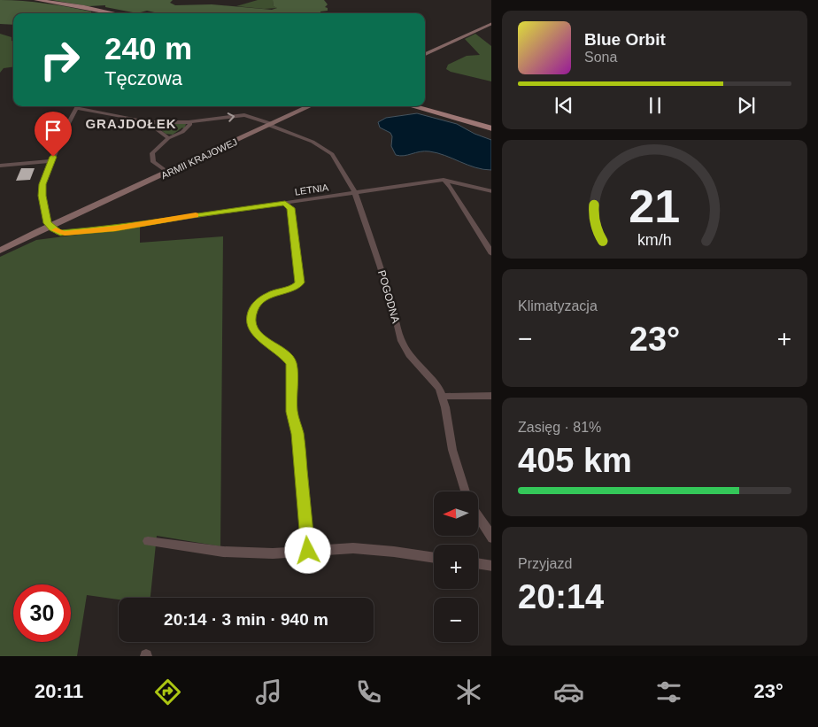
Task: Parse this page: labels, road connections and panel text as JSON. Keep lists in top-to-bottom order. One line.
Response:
{"streets":{"street":["ARMII KRAJOWEJ","LETNIA","POGODNA"]},"crossings":[["ARMII KRAJOWEJ","LETNIA"],["ARMII KRAJOWEJ","POGODNA"],["LETNIA","POGODNA"]],"districts":["GRAJDOŁEK"],"north":"left","page":{"turn":["240 m","Tęczowa"],"song":["Blue Orbit","Sona"],"tile":["Klimatyzacja",["Zasięg · 81%","405 km"],["Przyjazd","20:14"]],"heat":["−","23°","+"],"map_buttons":["+","−"],"limit":"30","trip":"20:14 · 3 min · 940 m","tabs":["20:11","23°"],"gauge":["21","km/h"]}}
